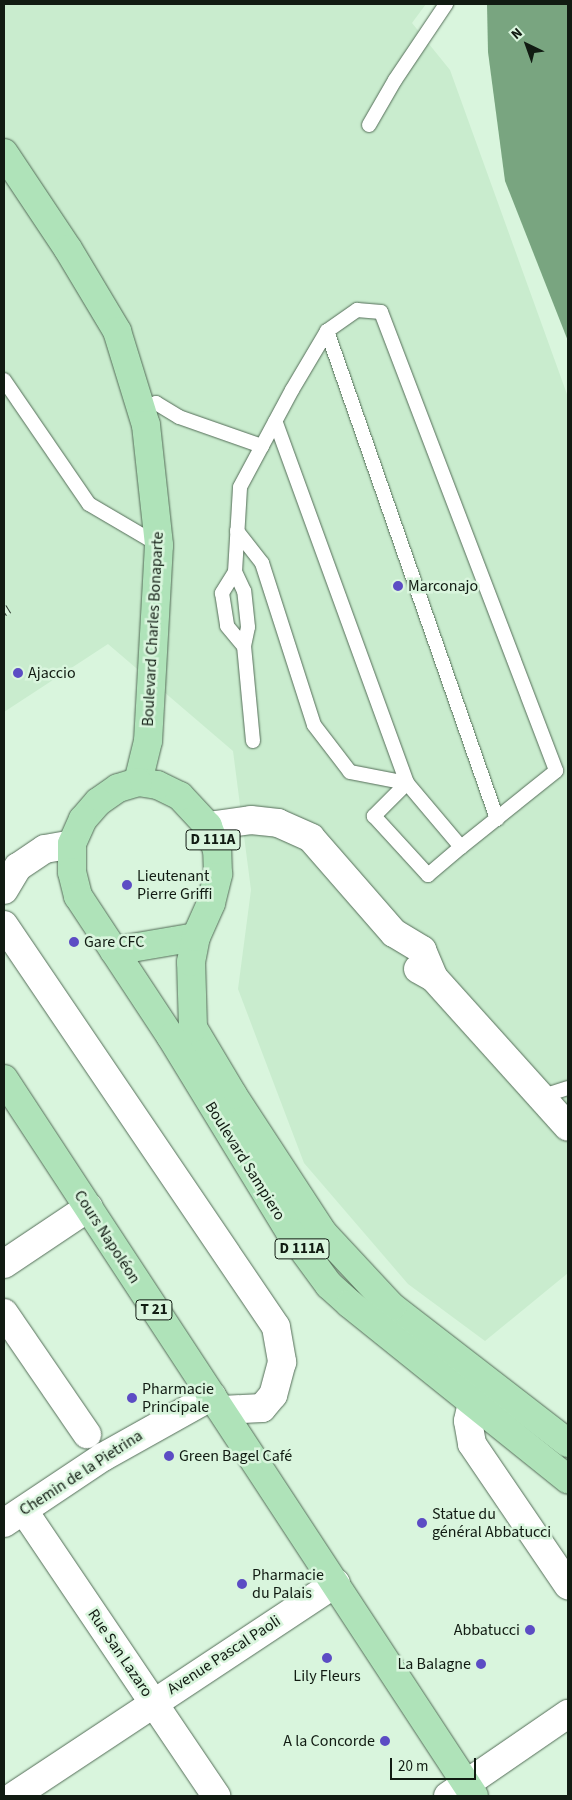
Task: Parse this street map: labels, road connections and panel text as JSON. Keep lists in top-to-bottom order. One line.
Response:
{"streets":{"main road":["Boulevard Charles Bonaparte","D 111A","Boulevard Sampiero","Cours Napoléon","T 21"],"street":["Chemin de la Pietrina","Rue San Lazaro","Avenue Pascal Paoli"]},"crossings":[["Boulevard Charles Bonaparte","D 111A"],["Boulevard Charles Bonaparte","Boulevard Sampiero"],["D 111A","Boulevard Sampiero"],["Cours Napoléon","Chemin de la Pietrina"],["Cours Napoléon","Avenue Pascal Paoli"],["Chemin de la Pietrina","Rue San Lazaro"],["Rue San Lazaro","Avenue Pascal Paoli"]],"places":["Marconajo","Ajaccio","Lieutenant Pierre Griffi","Gare CFC","Pharmacie Principale","Green Bagel Café","Statue du général Abbatucci","Pharmacie du Palais","Abbatucci","Lily Fleurs","La Balagne","A la Concorde"],"scale_bar":"20 m","north":"top left"}
